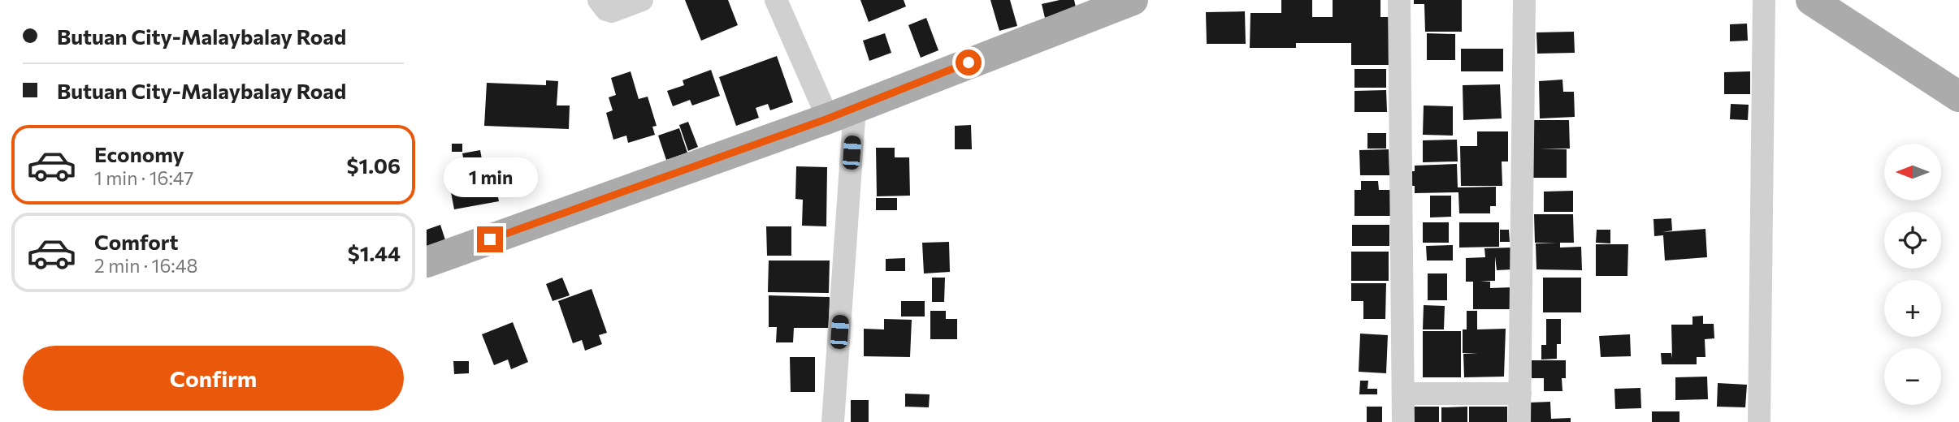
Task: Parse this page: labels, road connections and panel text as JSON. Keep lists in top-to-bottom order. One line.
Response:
{"north":"left","page":{"banner":["Butuan City-Malaybalay Road","Butuan City-Malaybalay Road"],"list":[{"name":"Economy","note":"1 min · 16:47","value":"$1.06"},{"name":"Comfort","note":"2 min · 16:48","value":"$1.44"}],"map_buttons":["+","−"],"bubble":"1 min","buttons":"Confirm"}}
